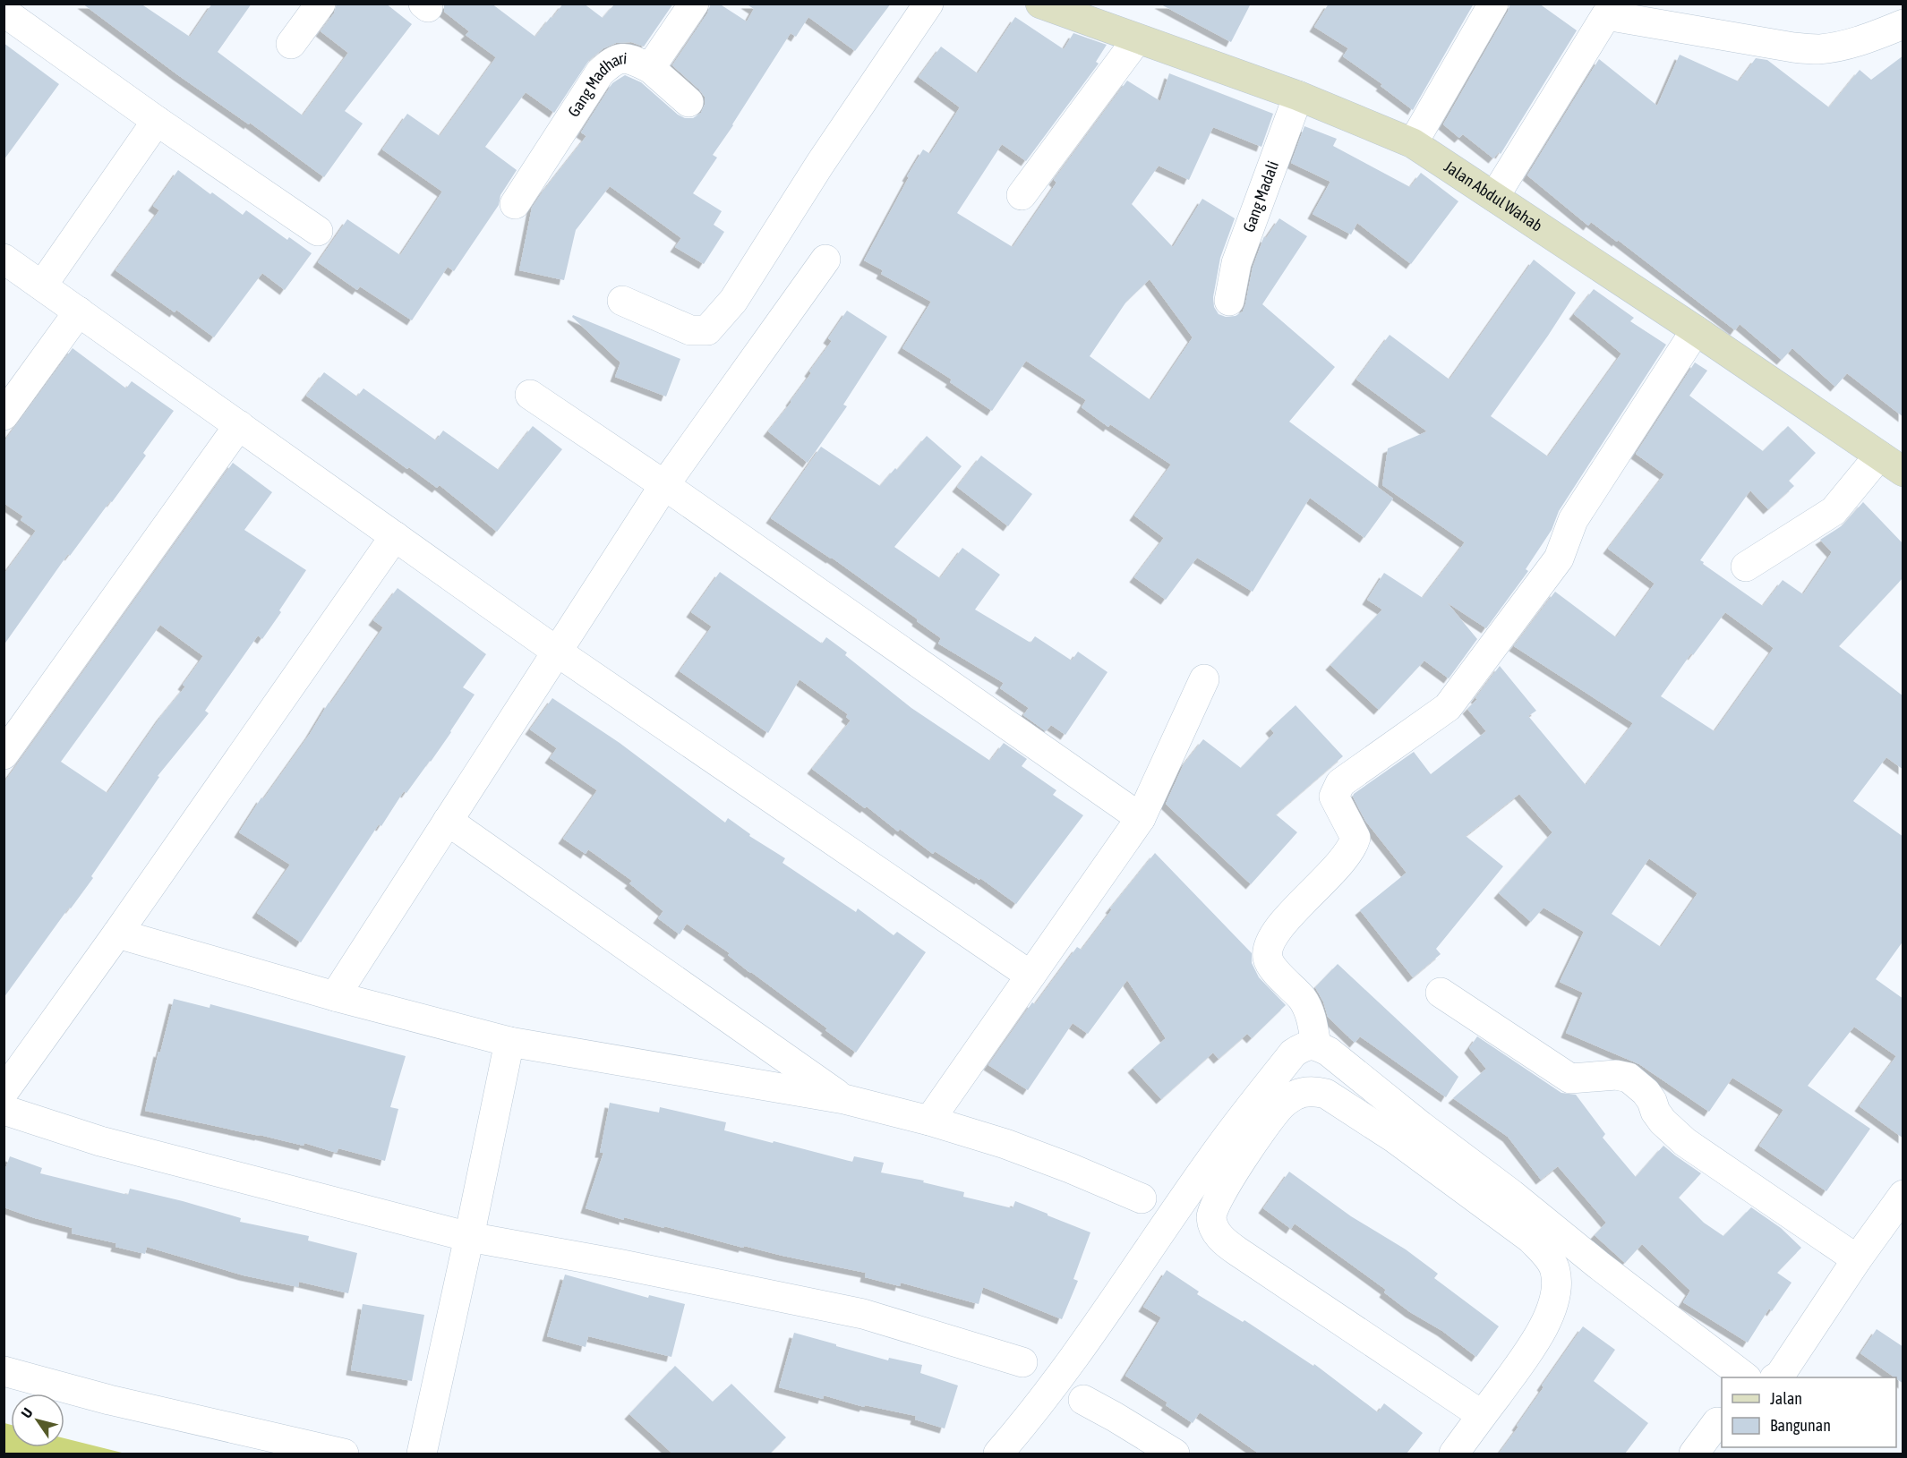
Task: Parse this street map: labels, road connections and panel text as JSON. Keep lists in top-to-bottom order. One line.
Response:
{"streets":{"street":["Gang Madhari","Jalan Abdul Wahab","Gang Madali"]},"crossings":[["Jalan Abdul Wahab","Gang Madali"]],"legend":["Jalan","Bangunan"],"north":"top left"}
